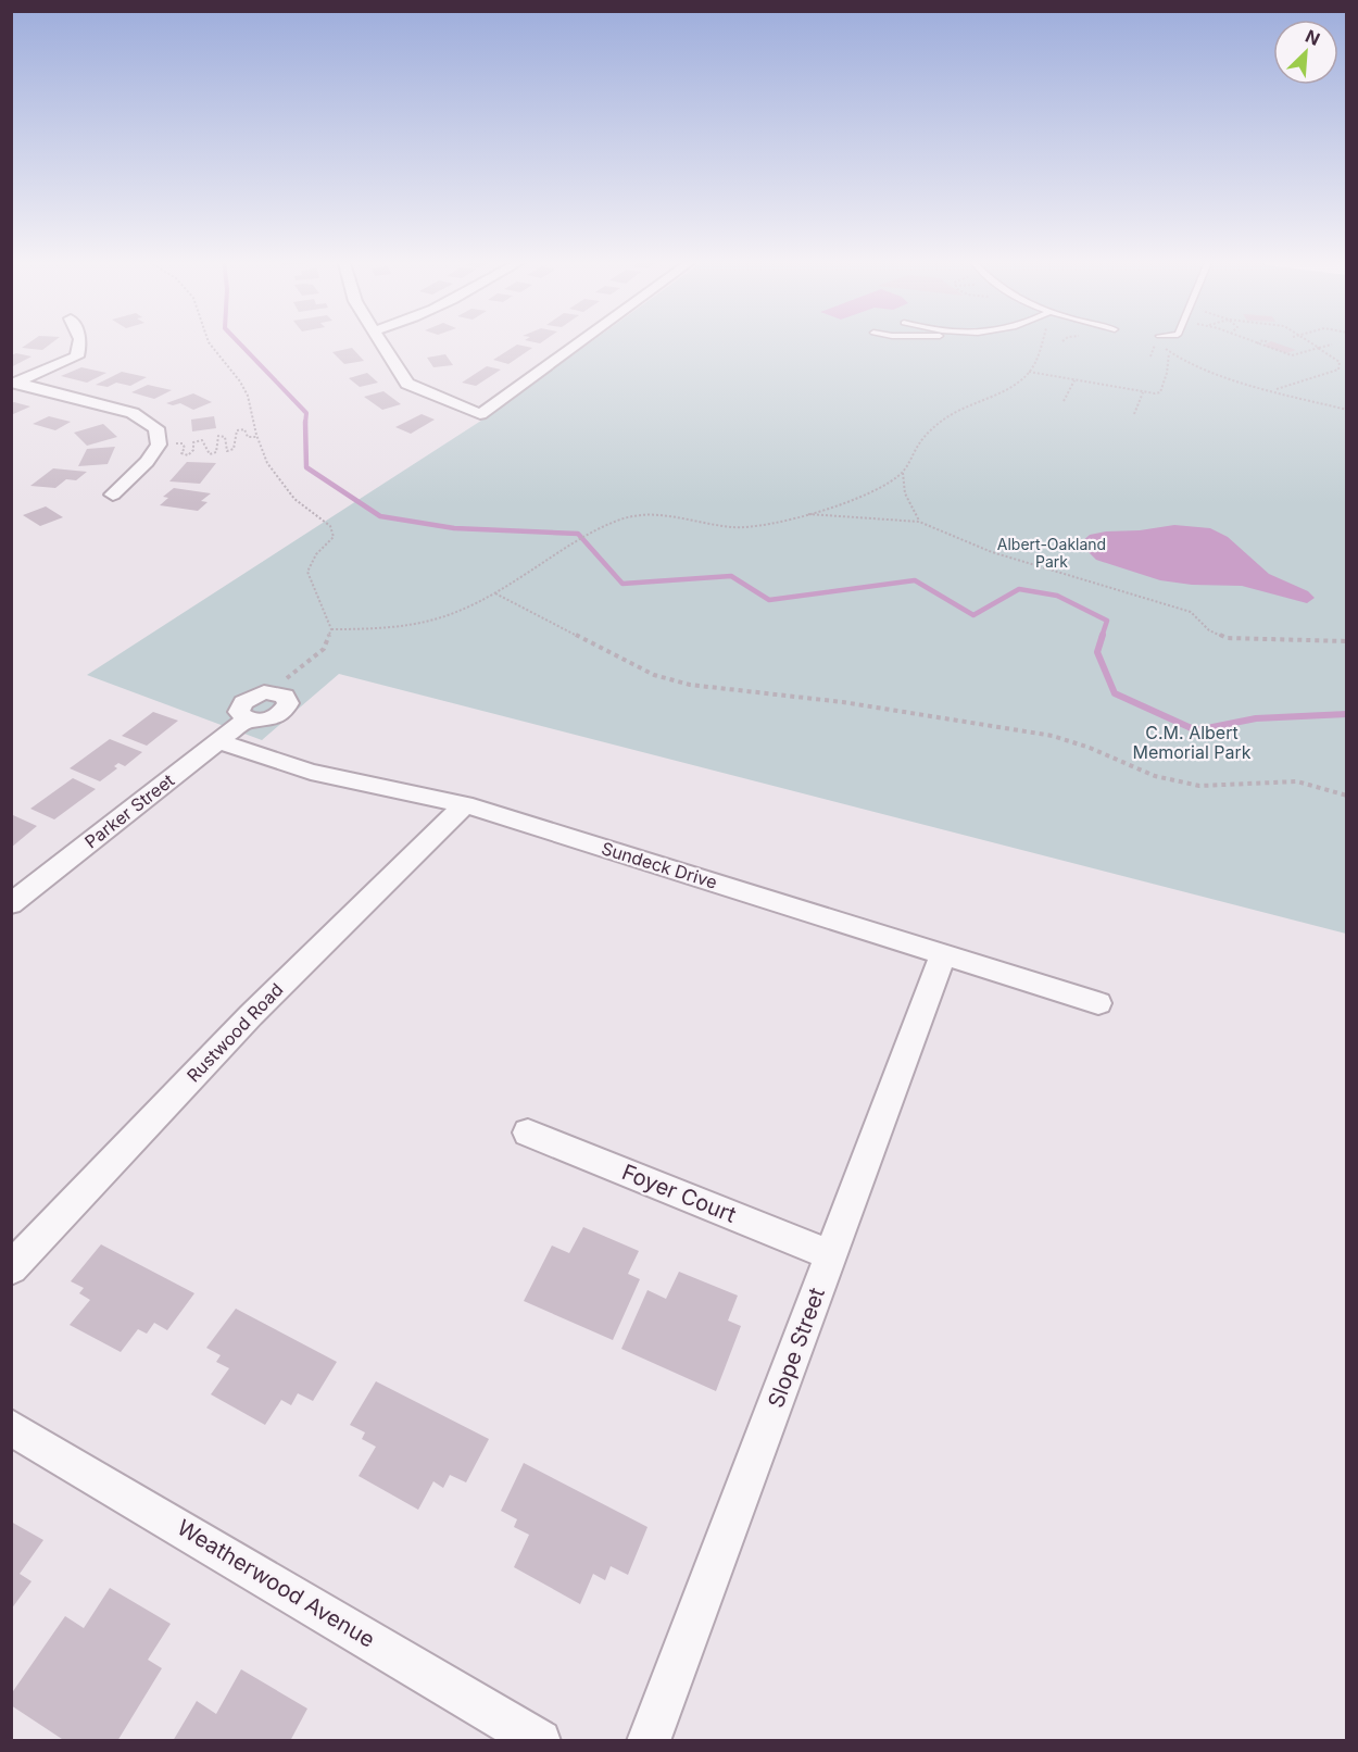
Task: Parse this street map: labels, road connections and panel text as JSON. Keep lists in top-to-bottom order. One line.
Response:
{"streets":{"street":["Parker Street","Sundeck Drive","Rustwood Road","Foyer Court","Slope Street","Weatherwood Avenue"]},"crossings":[["Parker Street","Sundeck Drive"],["Sundeck Drive","Rustwood Road"],["Sundeck Drive","Slope Street"],["Foyer Court","Slope Street"]],"parks":["Albert-Oakland Park","C.M. Albert Memorial Park"],"north":"top right"}
